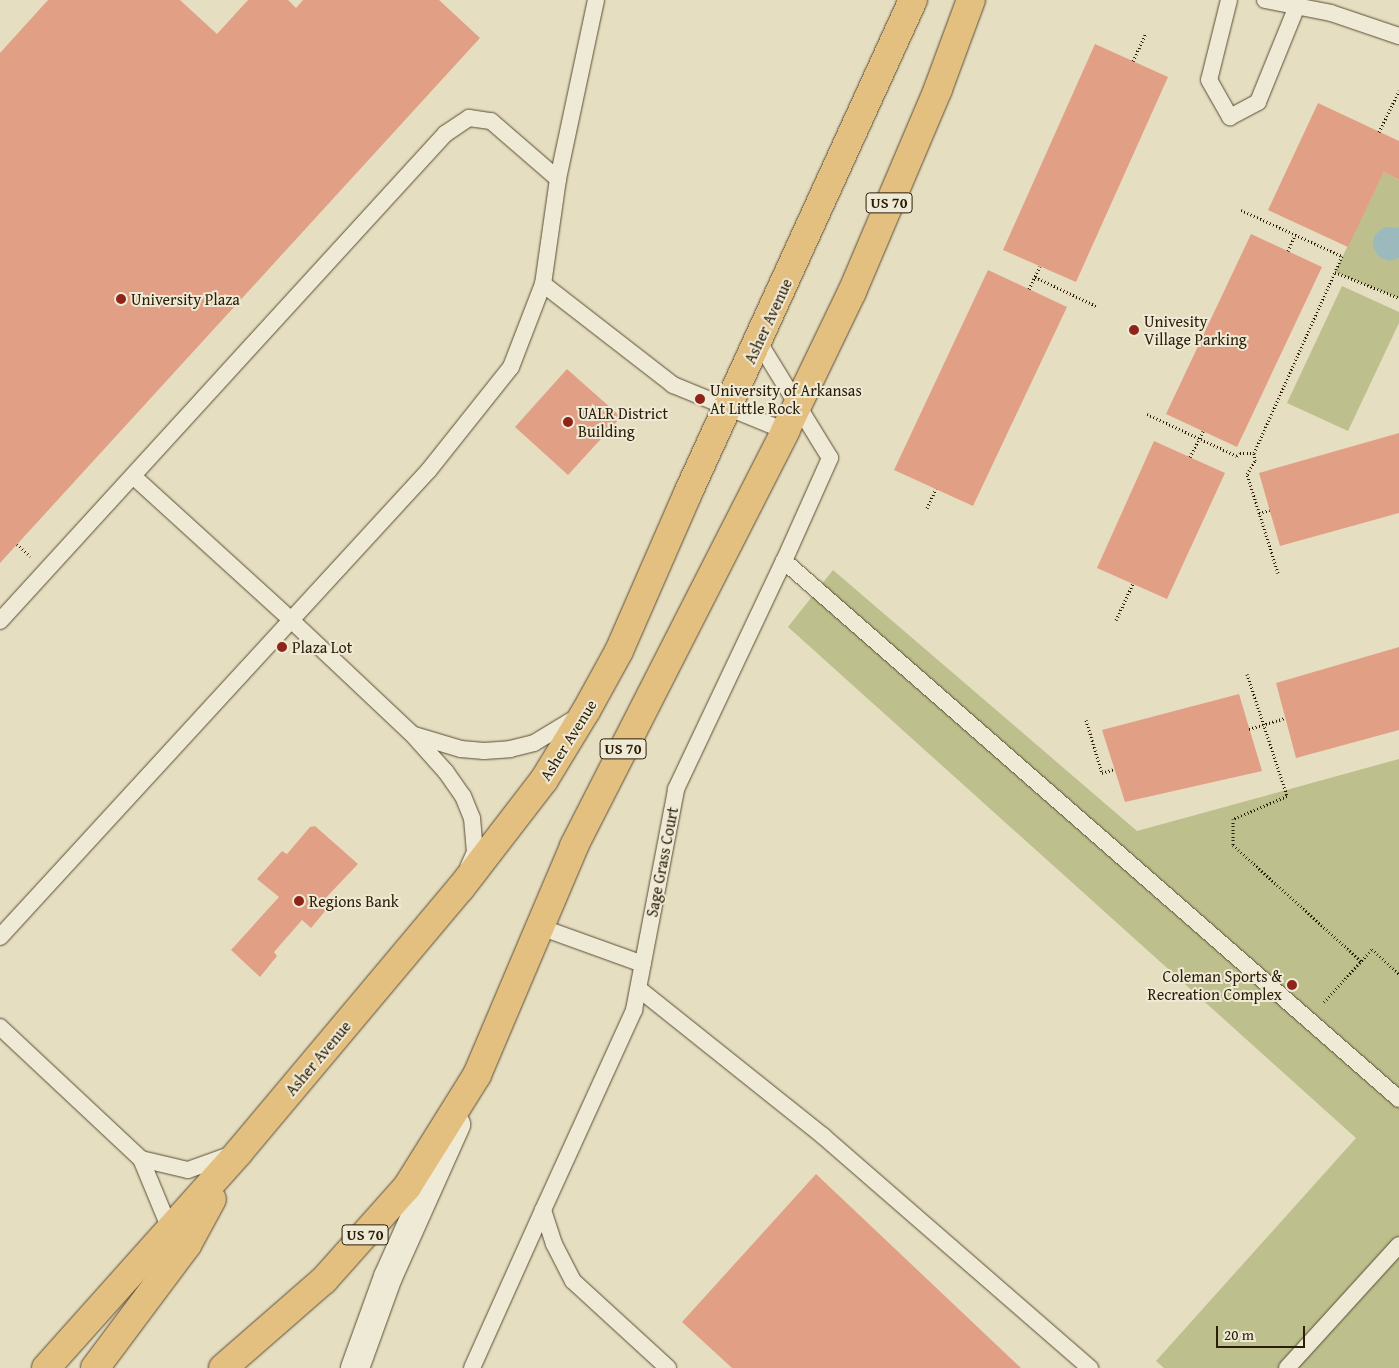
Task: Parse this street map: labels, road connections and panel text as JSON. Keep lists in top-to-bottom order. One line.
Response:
{"streets":{"main road":["US 70","Asher Avenue"],"lane":["Sage Grass Court"]},"crossings":[["US 70","Sage Grass Court"],["Asher Avenue","Sage Grass Court"]],"places":["University Plaza","Univesity Village Parking","University of Arkansas At Little Rock","UALR District Building","Plaza Lot","Regions Bank","Coleman Sports & Recreation Complex"],"scale_bar":"20 m"}
